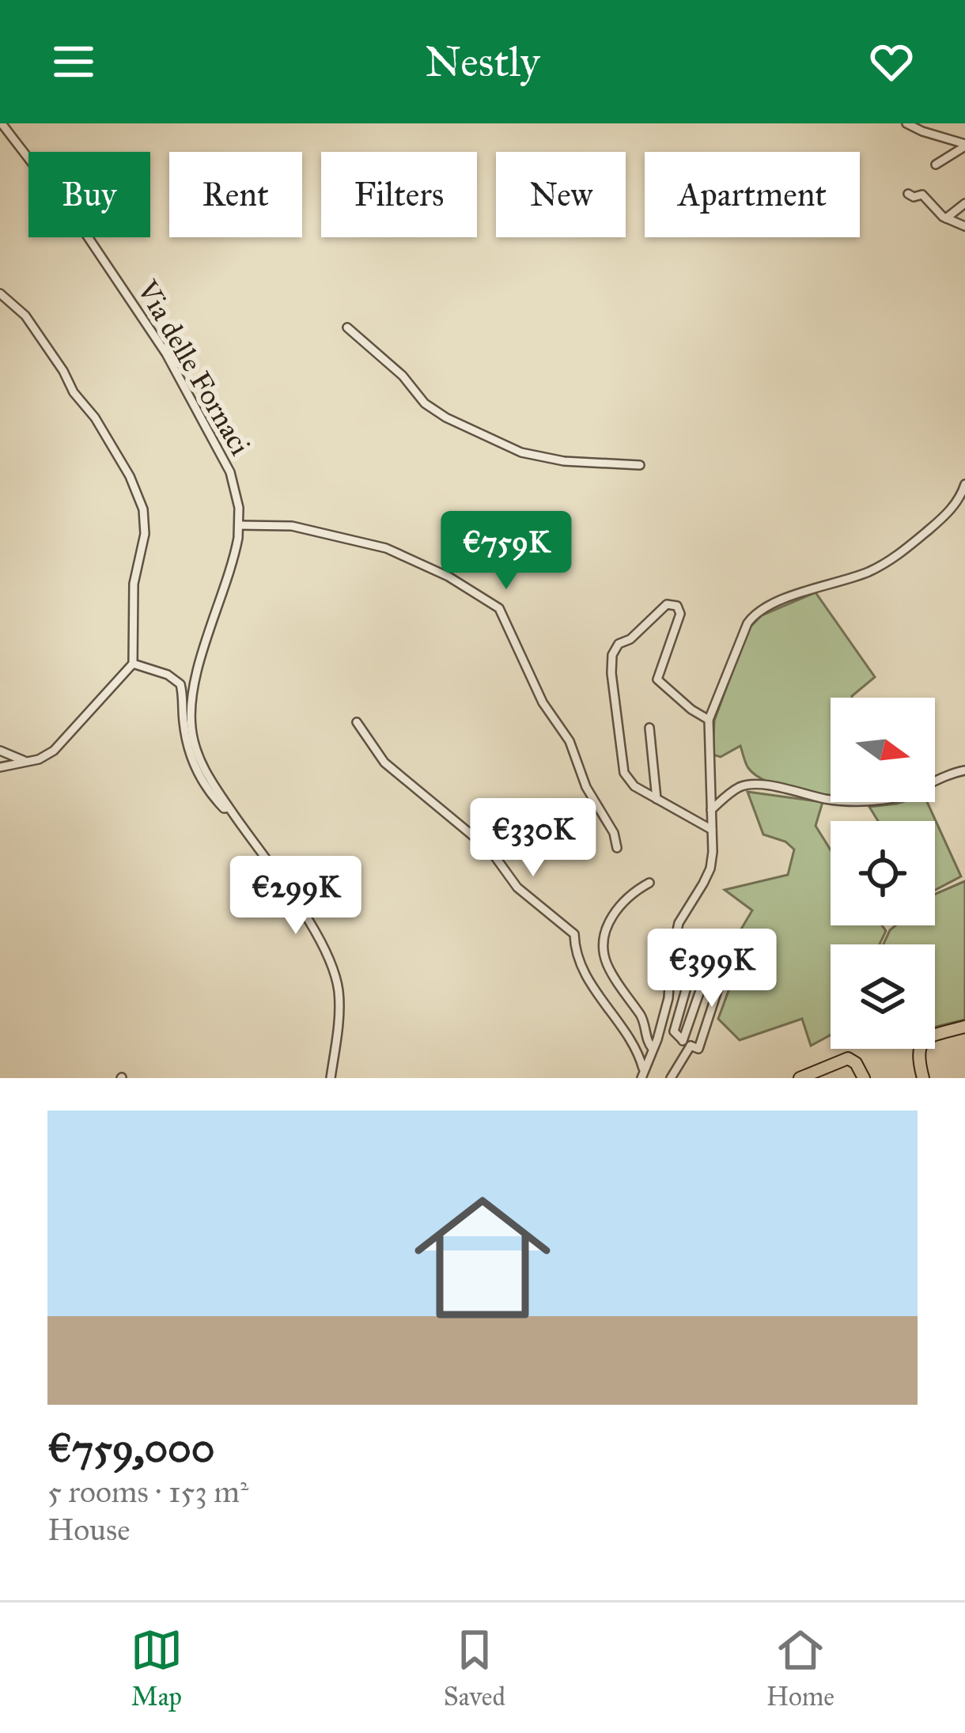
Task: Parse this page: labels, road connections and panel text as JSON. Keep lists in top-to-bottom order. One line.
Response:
{"streets":{"street":["Via delle Fornaci"]},"north":"right","page":{"header":"Nestly","chip":["Buy","Rent","Filters","New","Apartment"],"price":["€759K","€330K","€299K","€399K"],"list":[{"name":"€759,000","note":"5 rooms · 153 m² · House"}],"tabs":["Map","Saved","Home"]}}
